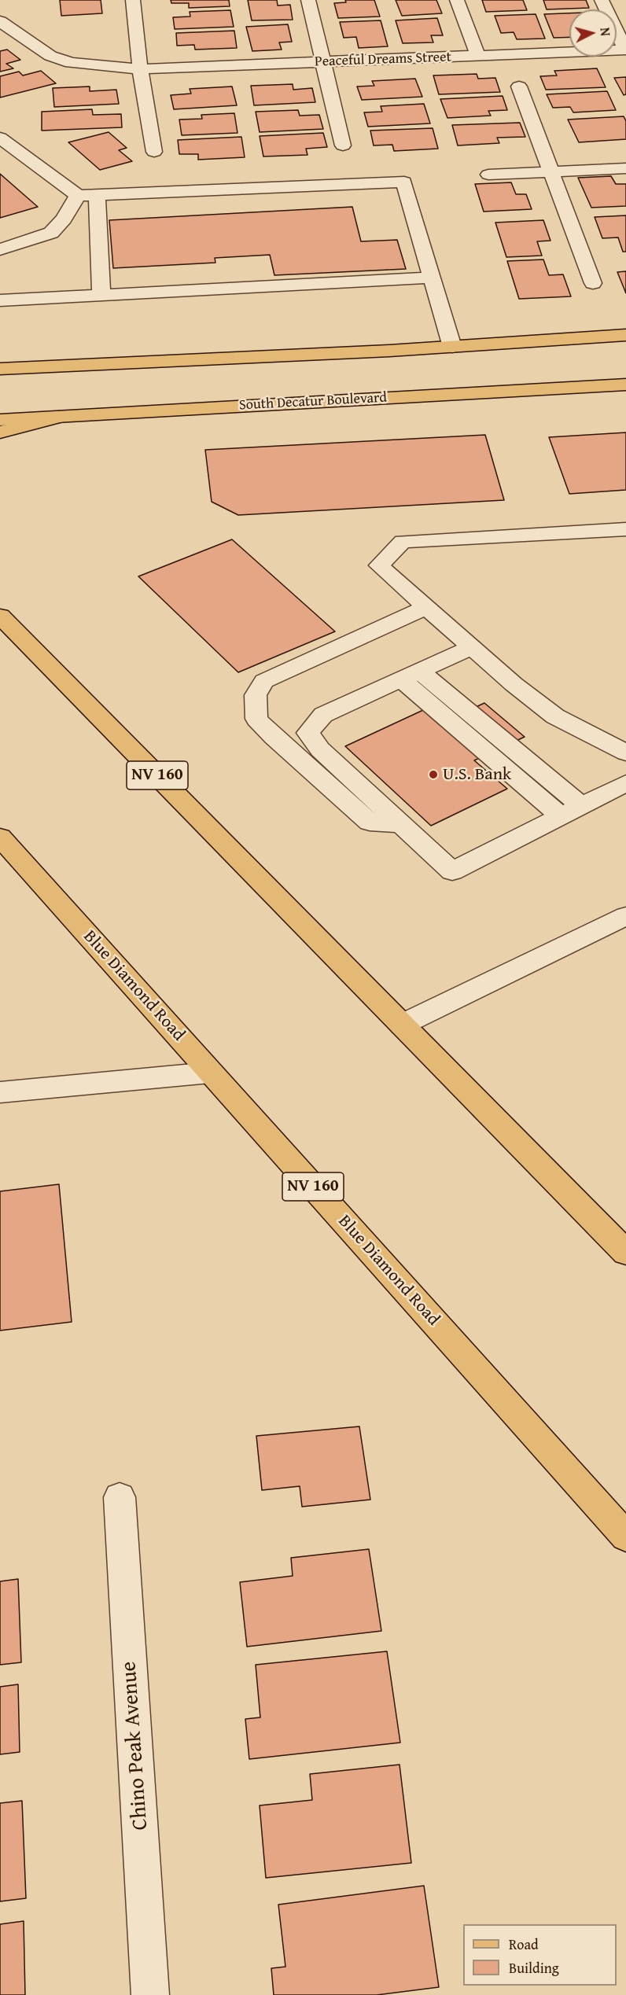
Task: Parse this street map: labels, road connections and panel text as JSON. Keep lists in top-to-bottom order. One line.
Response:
{"streets":{"main road":["South Decatur Boulevard","NV 160","Blue Diamond Road"],"street":["Peaceful Dreams Street","Chino Peak Avenue"]},"places":["U.S. Bank"],"legend":["Road","Building"],"north":"right"}
